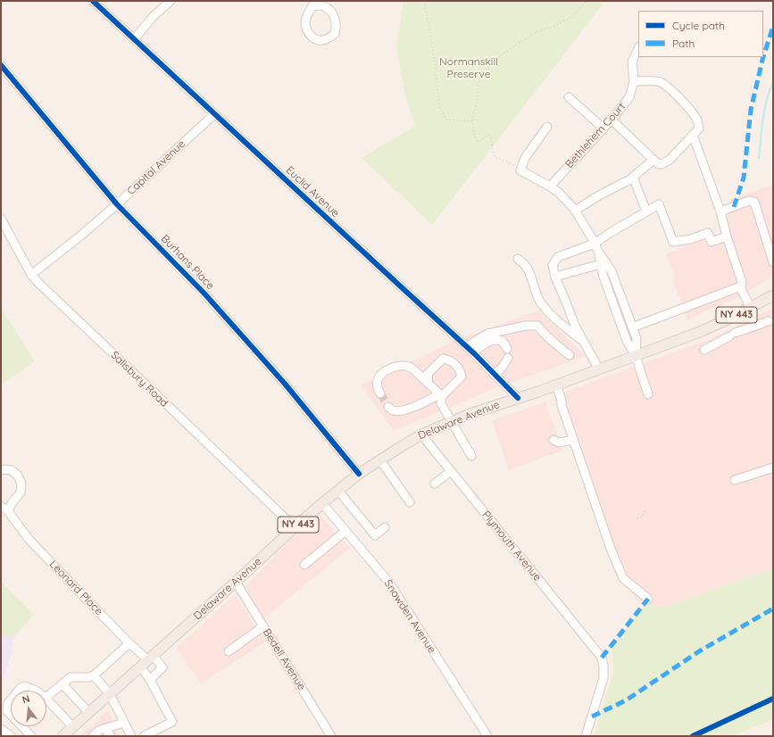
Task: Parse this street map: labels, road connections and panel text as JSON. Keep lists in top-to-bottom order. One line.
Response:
{"streets":{"main road":["NY 443","Delaware Avenue"],"street":["Bethlehem Court","Capital Avenue","Euclid Avenue","Burhans Place","Salisbury Road","Plymouth Avenue","Leonard Place","Snowden Avenue","Bedell Avenue"]},"crossings":[["Capital Avenue","Euclid Avenue"],["Capital Avenue","Burhans Place"],["Capital Avenue","Salisbury Road"],["Euclid Avenue","Delaware Avenue"],["Burhans Place","Delaware Avenue"],["Salisbury Road","Delaware Avenue"],["Delaware Avenue","Plymouth Avenue"],["Delaware Avenue","Leonard Place"],["Delaware Avenue","Snowden Avenue"],["Delaware Avenue","Bedell Avenue"]],"parks":["Normanskill Preserve"],"legend":["Cycle path","Path"],"north":"top"}
